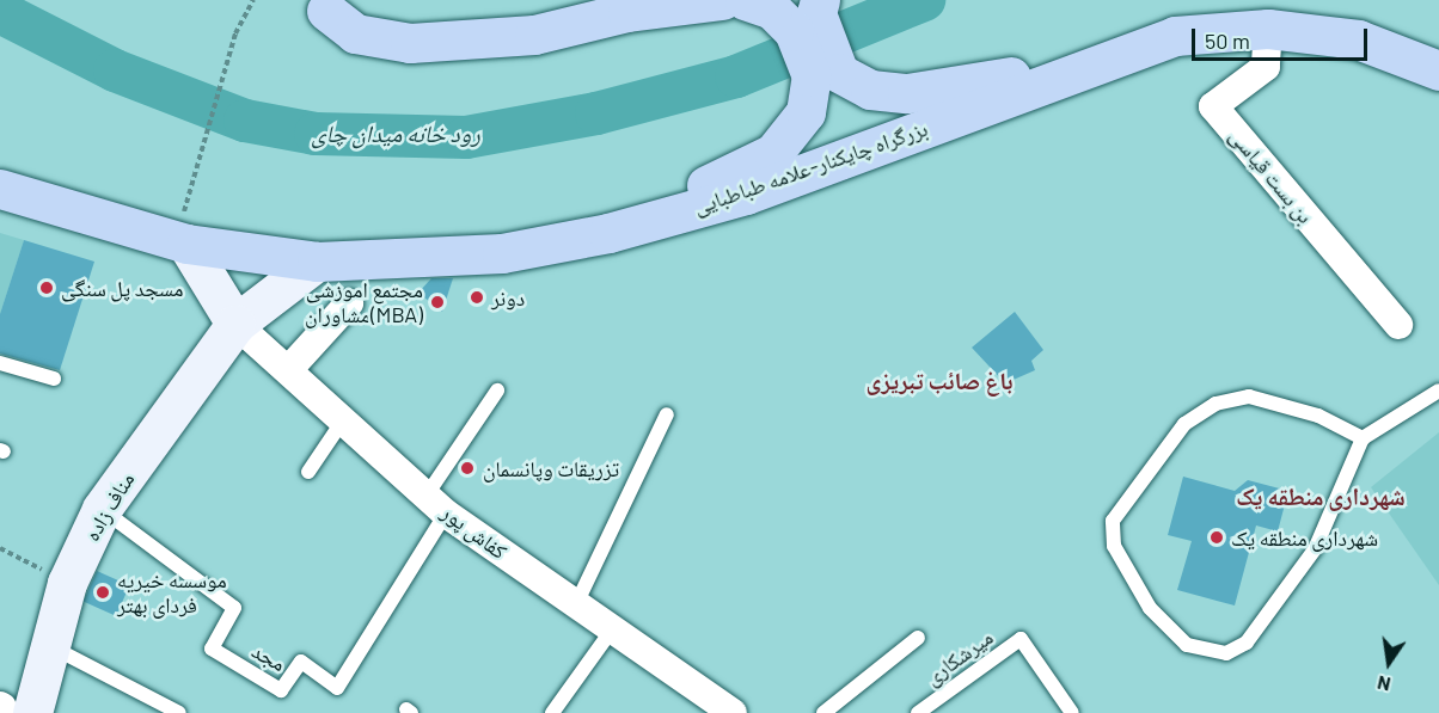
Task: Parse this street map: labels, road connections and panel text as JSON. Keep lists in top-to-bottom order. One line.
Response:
{"streets":{"highway":["بزرگراه چایکنار-علامه طباطبایی"],"street":["بن بست قیاسی","مناف زاده","کفاش پور"],"lane":["مجد","میرشکاری"]},"crossings":[["بزرگراه چایکنار-علامه طباطبایی","بن بست قیاسی"],["بزرگراه چایکنار-علامه طباطبایی","مناف زاده"],["مناف زاده","کفاش پور"],["مناف زاده","مجد"],["کفاش پور","مجد"]],"districts":["باغ صائب تبریزی","شهرداری منطقه یک"],"water":["رود خانه میدان چای"],"places":["مسجد پل سنگی","دونر","مجتمع اموزشی مشاوران(MBA)","تزریقات وپانسمان","شهرداری منطقه یک","موسسه خیریه فردای بهتر"],"scale_bar":"50 m","north":"bottom"}
